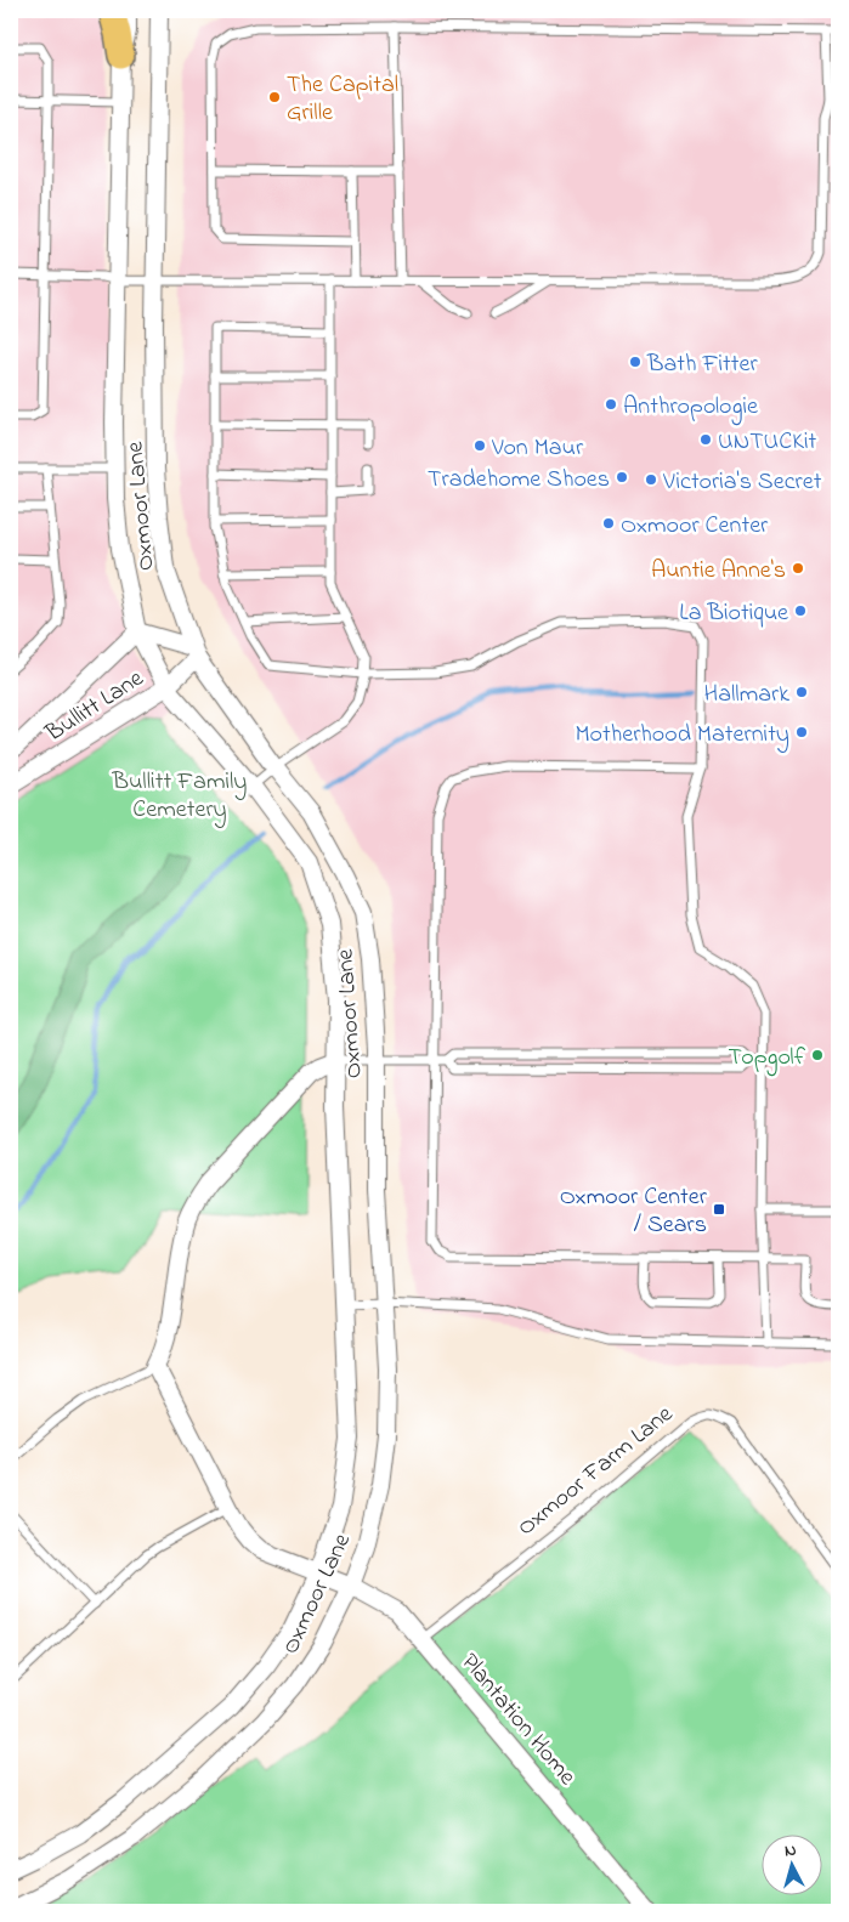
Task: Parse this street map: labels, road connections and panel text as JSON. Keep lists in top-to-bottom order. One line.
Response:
{"streets":{"street":["Oxmoor Lane","Bullitt Lane","Plantation Home"],"lane":["Oxmoor Farm Lane"]},"crossings":[["Oxmoor Lane","Bullitt Lane"],["Oxmoor Farm Lane","Plantation Home"]],"parks":["Bullitt Family Cemetery"],"places":{"other":["The Capital Grille","Bath Fitter","Anthropologie","UNTUCKit","Von Maur","Tradehome Shoes","Victoria's Secret","Oxmoor Center","Auntie Anne's","La Biotique","Hallmark","Motherhood Maternity","Topgolf"],"transit":["Oxmoor Center / Sears"]},"north":"top"}
